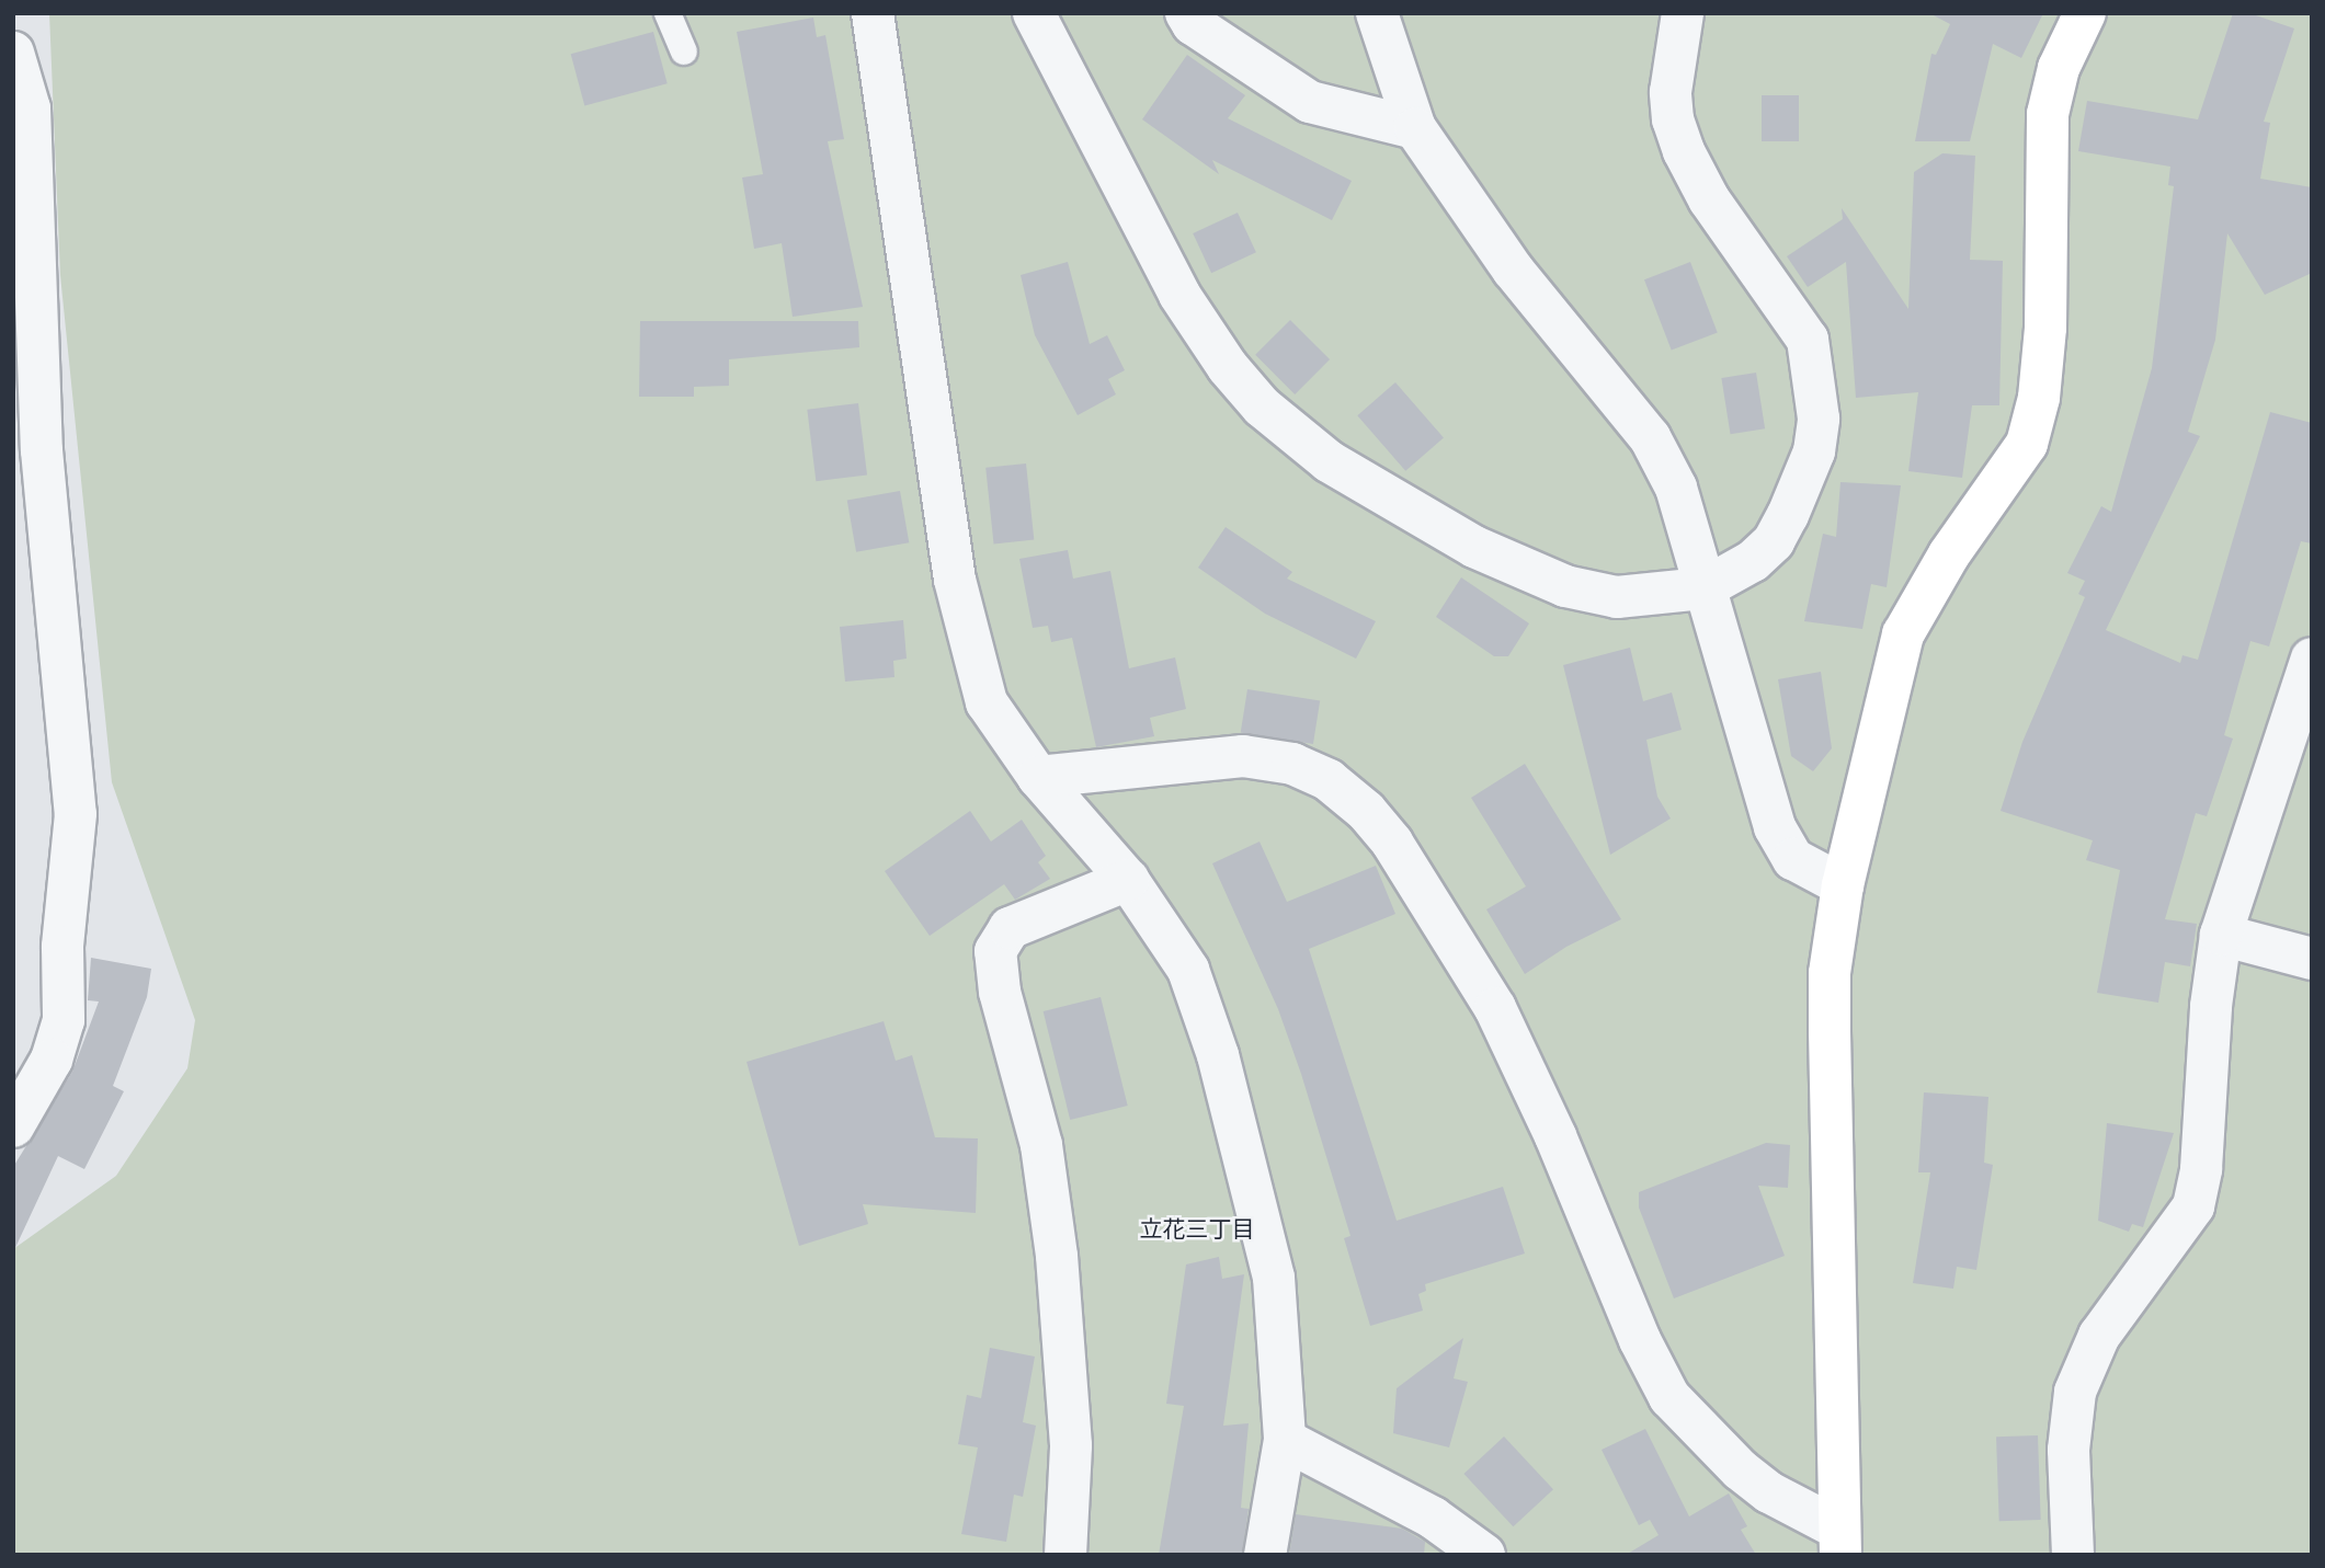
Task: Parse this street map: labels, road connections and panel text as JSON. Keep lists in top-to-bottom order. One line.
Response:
{"districts":["立花三丁目"]}
